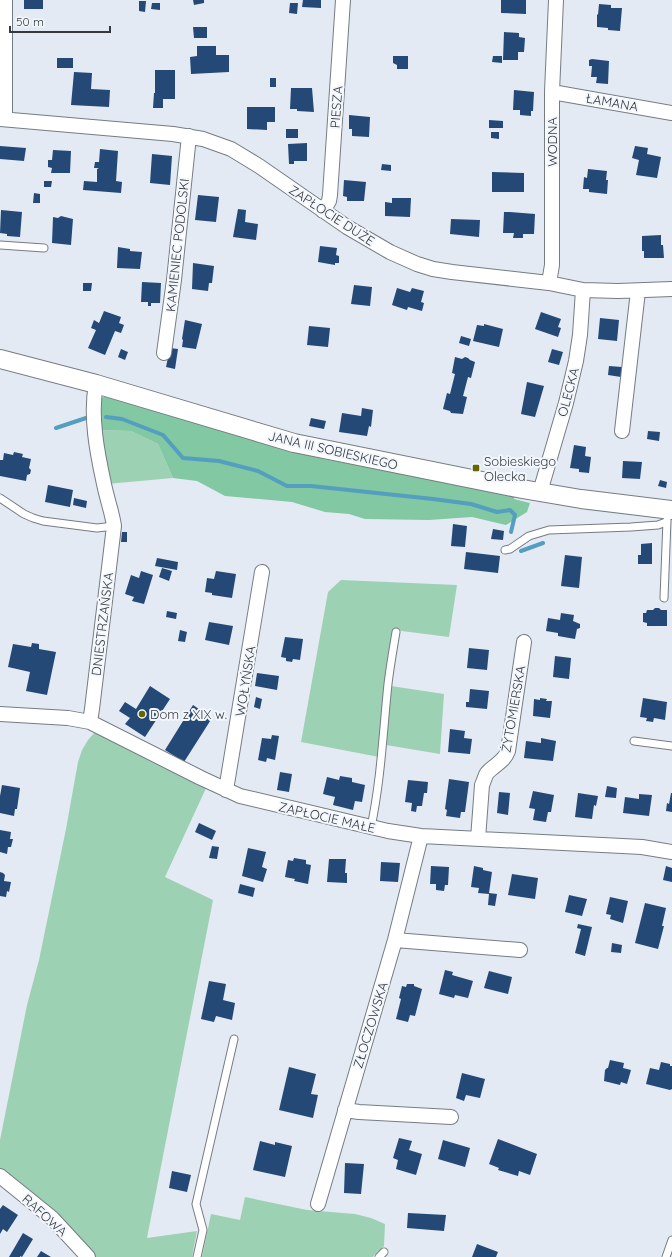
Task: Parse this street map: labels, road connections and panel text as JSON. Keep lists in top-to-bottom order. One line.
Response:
{"streets":{"street":["ŁAMANA","PIESZA","WODNA","ZAPŁOCIE DUŻE","KAMIENIEC PODOLSKI","OLECKA","JANA III SOBIESKIEGO","DNIESTRZAŃSKA","WOŁYŃSKA","ŻYTOMIERSKA","ZAPŁOCIE MAŁE","ZŁOCZOWSKA","RAFOWA"]},"crossings":[["ŁAMANA","WODNA"],["PIESZA","ZAPŁOCIE DUŻE"],["WODNA","ZAPŁOCIE DUŻE"],["ZAPŁOCIE DUŻE","KAMIENIEC PODOLSKI"],["ZAPŁOCIE DUŻE","OLECKA"],["OLECKA","JANA III SOBIESKIEGO"],["JANA III SOBIESKIEGO","DNIESTRZAŃSKA"],["DNIESTRZAŃSKA","ZAPŁOCIE MAŁE"],["WOŁYŃSKA","ZAPŁOCIE MAŁE"],["ŻYTOMIERSKA","ZAPŁOCIE MAŁE"],["ZAPŁOCIE MAŁE","ZŁOCZOWSKA"]],"places":{"transit":["Sobieskiego Olecka"],"other":["Dom z XIX w."]},"scale_bar":"50 m"}
